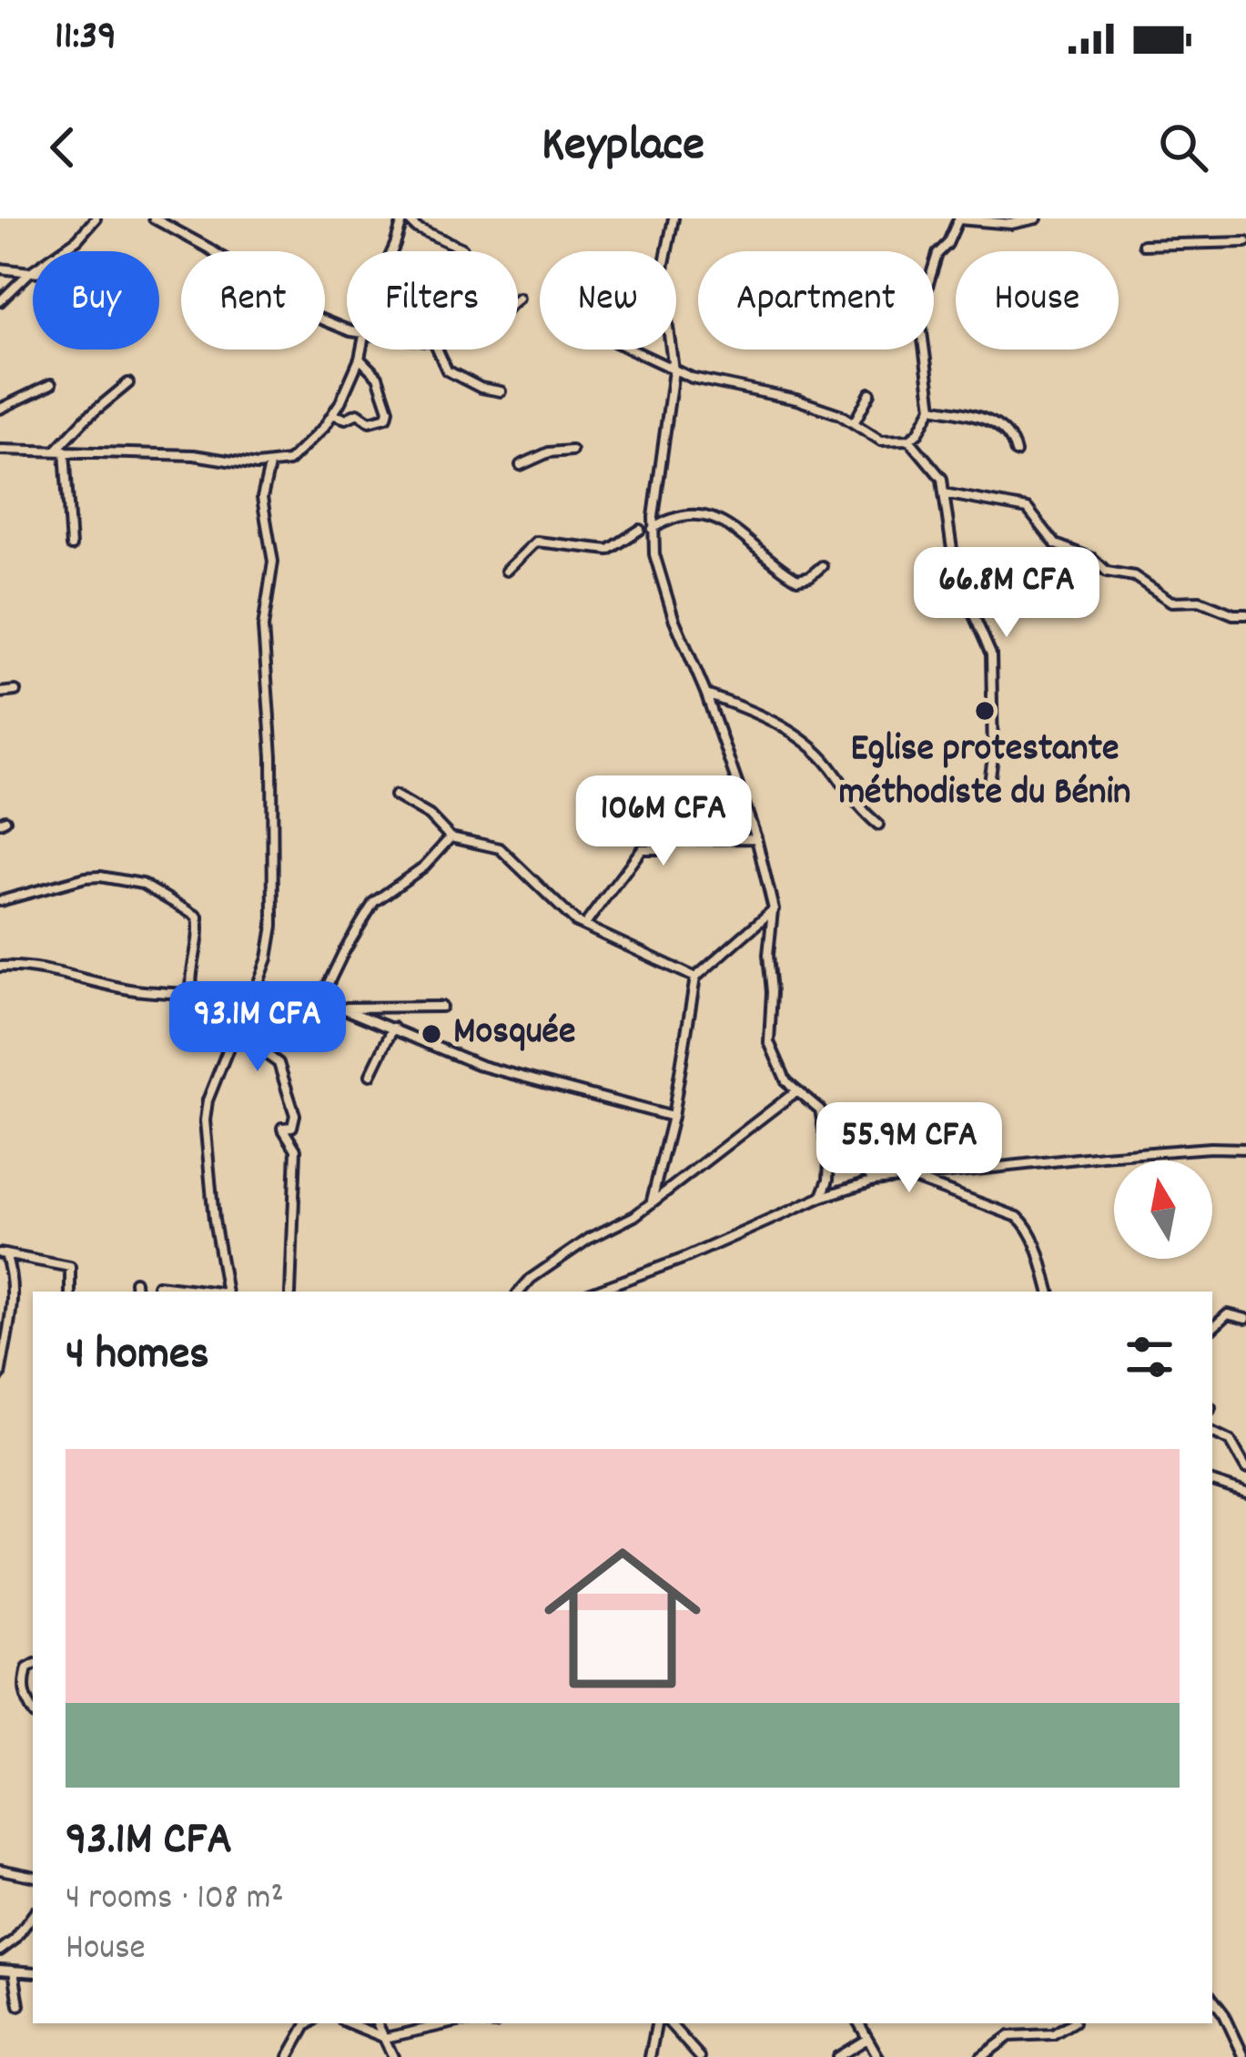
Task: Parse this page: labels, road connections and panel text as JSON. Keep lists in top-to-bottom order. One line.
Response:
{"places":["Eglise protestante méthodiste du Bénin","Mosquée"],"north":"top","page":{"status":"11:39","header":"Keyplace","chip":["Buy","Rent","Filters","New","Apartment","House"],"price":["66.8M CFA","106M CFA","93.1M CFA","55.9M CFA"],"heading":"4 homes","list":[{"name":"93.1M CFA","note":"4 rooms · 108 m² · House"}]}}
